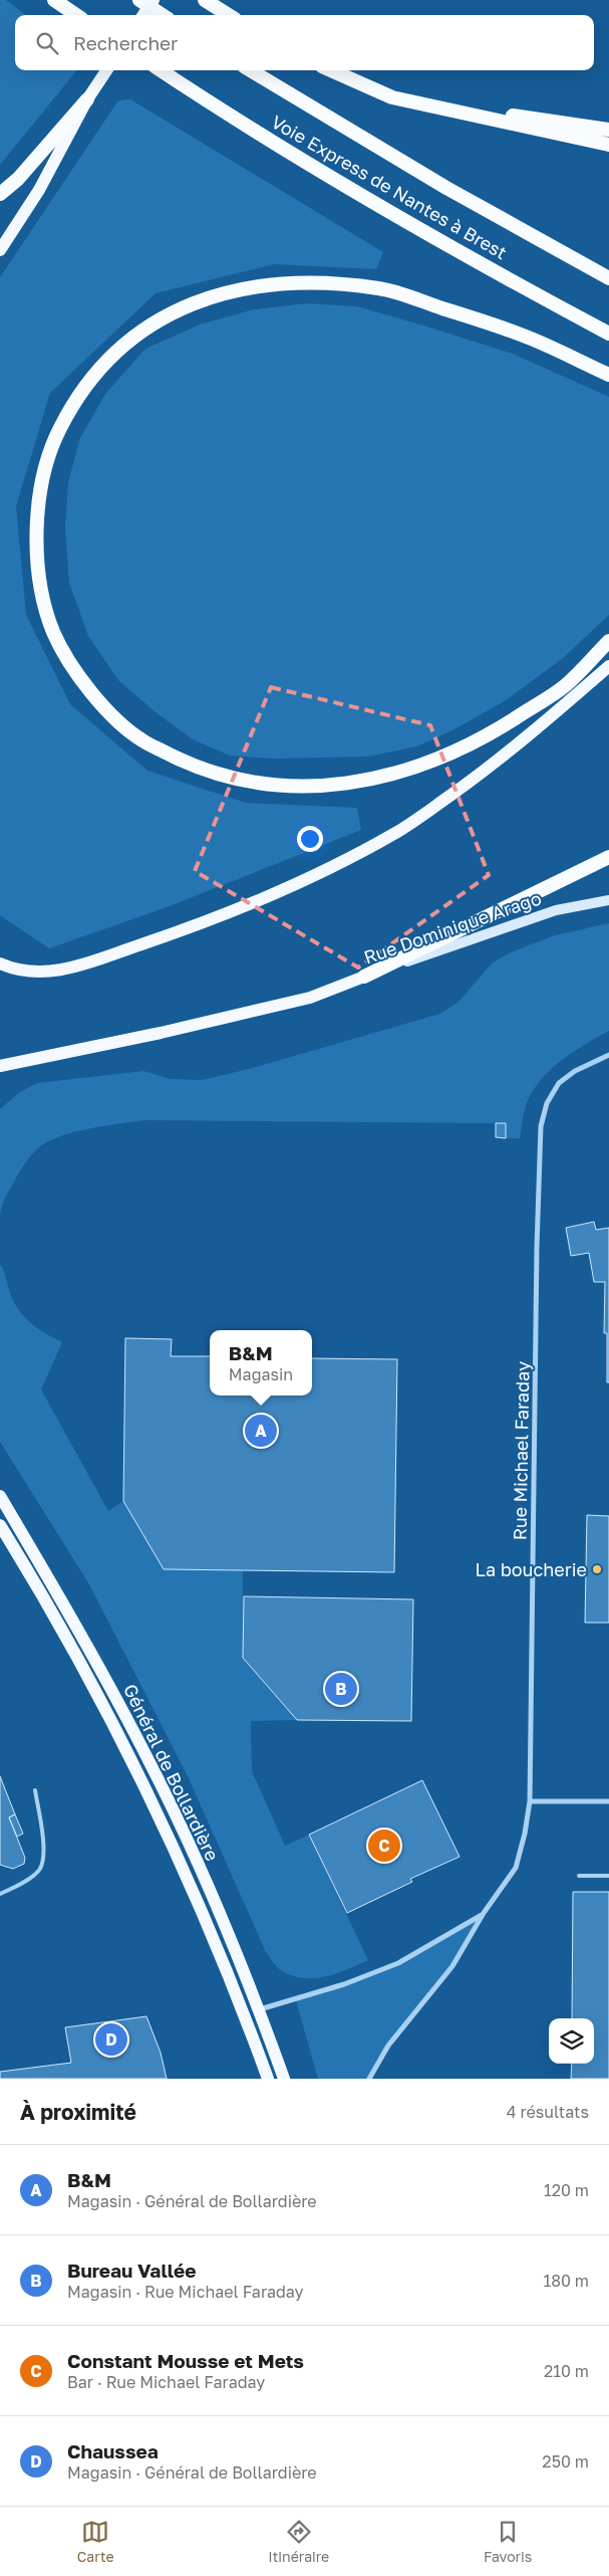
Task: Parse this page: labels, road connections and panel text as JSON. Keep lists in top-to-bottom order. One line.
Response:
{"streets":{"highway":["Voie Express de Nantes à Brest"],"main road":["Rue Dominique Arago","Général de Bollardière"],"street":["Rue Michael Faraday"]},"crossings":[["Rue Michael Faraday","Général de Bollardière"]],"places":["La boucherie"],"page":{"search":"Rechercher","popup":["B&M","Magasin"],"pins":["A","B","C","D"],"heading":["À proximité","4 résultats"],"list":[{"mark":"A","name":"B&M","note":"Magasin · Général de Bollardière","value":"120 m"},{"mark":"B","name":"Bureau Vallée","note":"Magasin · Rue Michael Faraday","value":"180 m"},{"mark":"C","name":"Constant Mousse et Mets","note":"Bar · Rue Michael Faraday","value":"210 m"},{"mark":"D","name":"Chaussea","note":"Magasin · Général de Bollardière","value":"250 m"}],"nav":["Carte","Itinéraire","Favoris"]}}
